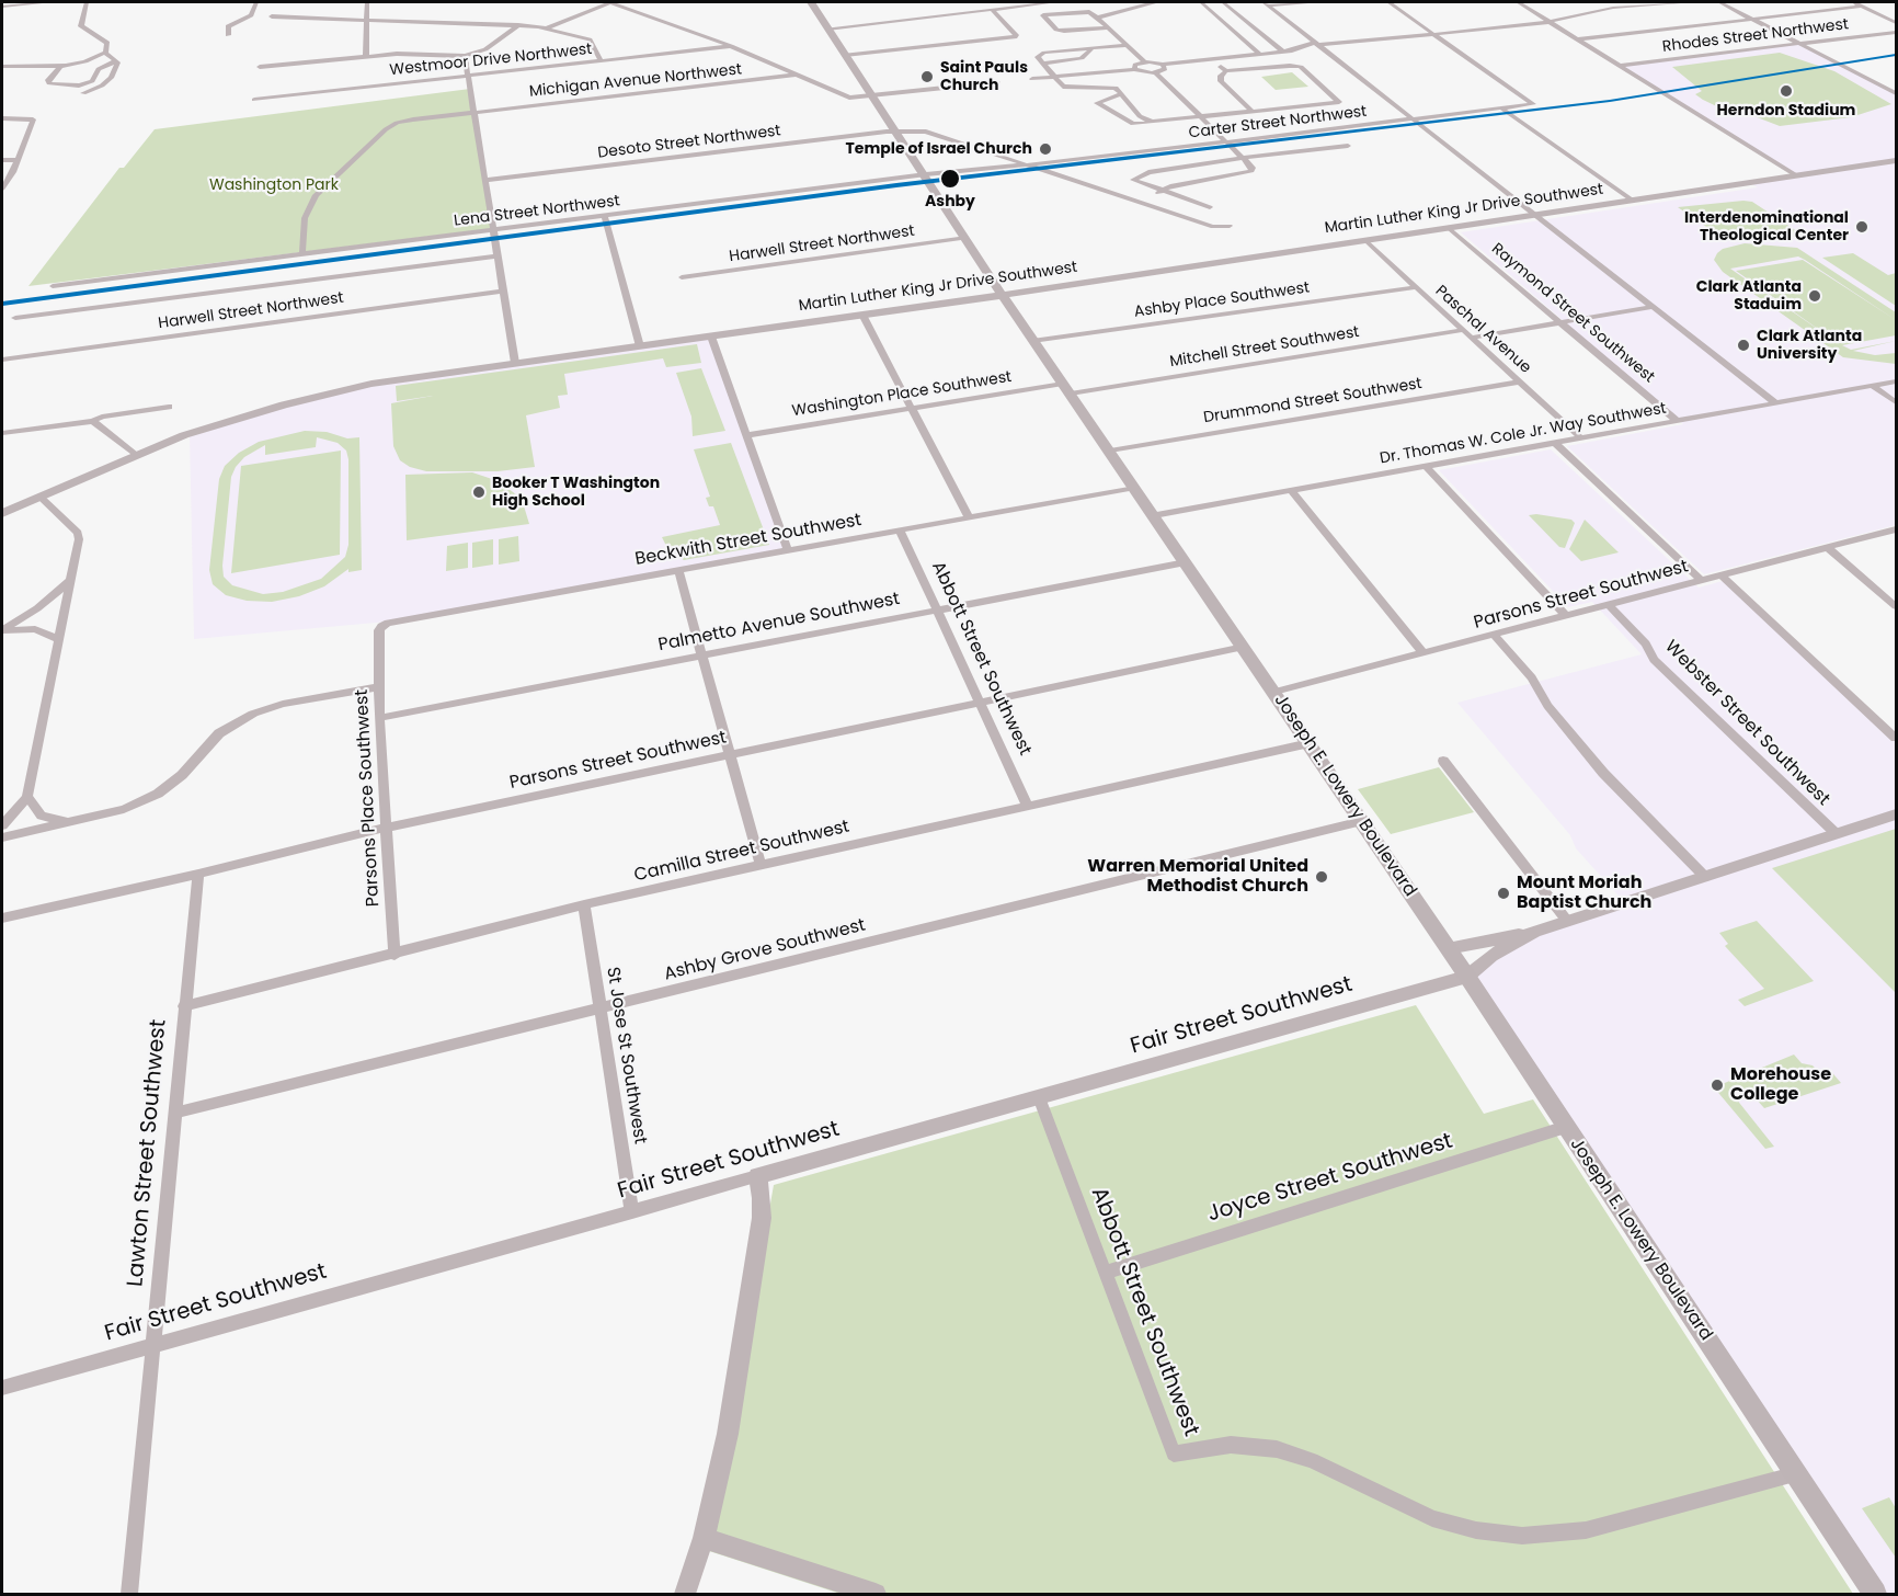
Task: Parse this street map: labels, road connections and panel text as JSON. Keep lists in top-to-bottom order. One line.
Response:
{"streets":{"main road":["Martin Luther King Jr Drive Southwest","Joseph E. Lowery Boulevard"],"street":["Rhodes Street Northwest","Westmoor Drive Northwest","Michigan Avenue Northwest","Carter Street Northwest","Desoto Street Northwest","Lena Street Northwest","Harwell Street Northwest","Ashby Place Southwest","Raymond Street Southwest","Paschal Avenue","Mitchell Street Southwest","Washington Place Southwest","Drummond Street Southwest","Dr. Thomas W. Cole Jr. Way Southwest","Beckwith Street Southwest","Parsons Street Southwest","Palmetto Avenue Southwest","Abbott Street Southwest","Webster Street Southwest","Parsons Place Southwest","Camilla Street Southwest","Ashby Grove Southwest","Fair Street Southwest","St Jose St Southwest","Lawton Street Southwest","Joyce Street Southwest"]},"crossings":[["Michigan Avenue Northwest","Lena Street Northwest"],["Carter Street Northwest","Desoto Street Northwest"],["Carter Street Northwest","Lena Street Northwest"],["Desoto Street Northwest","Lena Street Northwest"],["Desoto Street Northwest","Joseph E. Lowery Boulevard"],["Martin Luther King Jr Drive Southwest","Raymond Street Southwest"],["Martin Luther King Jr Drive Southwest","Paschal Avenue"],["Martin Luther King Jr Drive Southwest","Joseph E. Lowery Boulevard"],["Lena Street Northwest","Joseph E. Lowery Boulevard"],["Harwell Street Northwest","Joseph E. Lowery Boulevard"],["Ashby Place Southwest","Paschal Avenue"],["Ashby Place Southwest","Joseph E. Lowery Boulevard"],["Raymond Street Southwest","Dr. Thomas W. Cole Jr. Way Southwest"],["Paschal Avenue","Mitchell Street Southwest"],["Paschal Avenue","Drummond Street Southwest"],["Paschal Avenue","Dr. Thomas W. Cole Jr. Way Southwest"],["Mitchell Street Southwest","Washington Place Southwest"],["Mitchell Street Southwest","Joseph E. Lowery Boulevard"],["Washington Place Southwest","Joseph E. Lowery Boulevard"],["Drummond Street Southwest","Joseph E. Lowery Boulevard"],["Dr. Thomas W. Cole Jr. Way Southwest","Joseph E. Lowery Boulevard"],["Beckwith Street Southwest","Abbott Street Southwest"],["Beckwith Street Southwest","Joseph E. Lowery Boulevard"],["Beckwith Street Southwest","Parsons Place Southwest"],["Parsons Street Southwest","Abbott Street Southwest"],["Parsons Street Southwest","Webster Street Southwest"],["Parsons Street Southwest","Joseph E. Lowery Boulevard"],["Parsons Street Southwest","Parsons Place Southwest"],["Parsons Street Southwest","Lawton Street Southwest"],["Palmetto Avenue Southwest","Abbott Street Southwest"],["Palmetto Avenue Southwest","Joseph E. Lowery Boulevard"],["Palmetto Avenue Southwest","Parsons Place Southwest"],["Abbott Street Southwest","Joseph E. Lowery Boulevard"],["Abbott Street Southwest","Camilla Street Southwest"],["Abbott Street Southwest","Fair Street Southwest"],["Abbott Street Southwest","Joyce Street Southwest"],["Joseph E. Lowery Boulevard","Camilla Street Southwest"],["Joseph E. Lowery Boulevard","Ashby Grove Southwest"],["Joseph E. Lowery Boulevard","Fair Street Southwest"],["Joseph E. Lowery Boulevard","Joyce Street Southwest"],["Parsons Place Southwest","Camilla Street Southwest"],["Camilla Street Southwest","St Jose St Southwest"],["Camilla Street Southwest","Lawton Street Southwest"],["Ashby Grove Southwest","St Jose St Southwest"],["Ashby Grove Southwest","Lawton Street Southwest"],["Fair Street Southwest","St Jose St Southwest"],["Fair Street Southwest","Lawton Street Southwest"]],"parks":["Washington Park"],"places":["Saint Pauls Church","Herndon Stadium","Temple of Israel Church","Ashby","Interdenominational Theological Center","Clark Atlanta Staduim","Clark Atlanta University","Booker T Washington High School","Warren Memorial United Methodist Church","Mount Moriah Baptist Church","Morehouse College"]}
